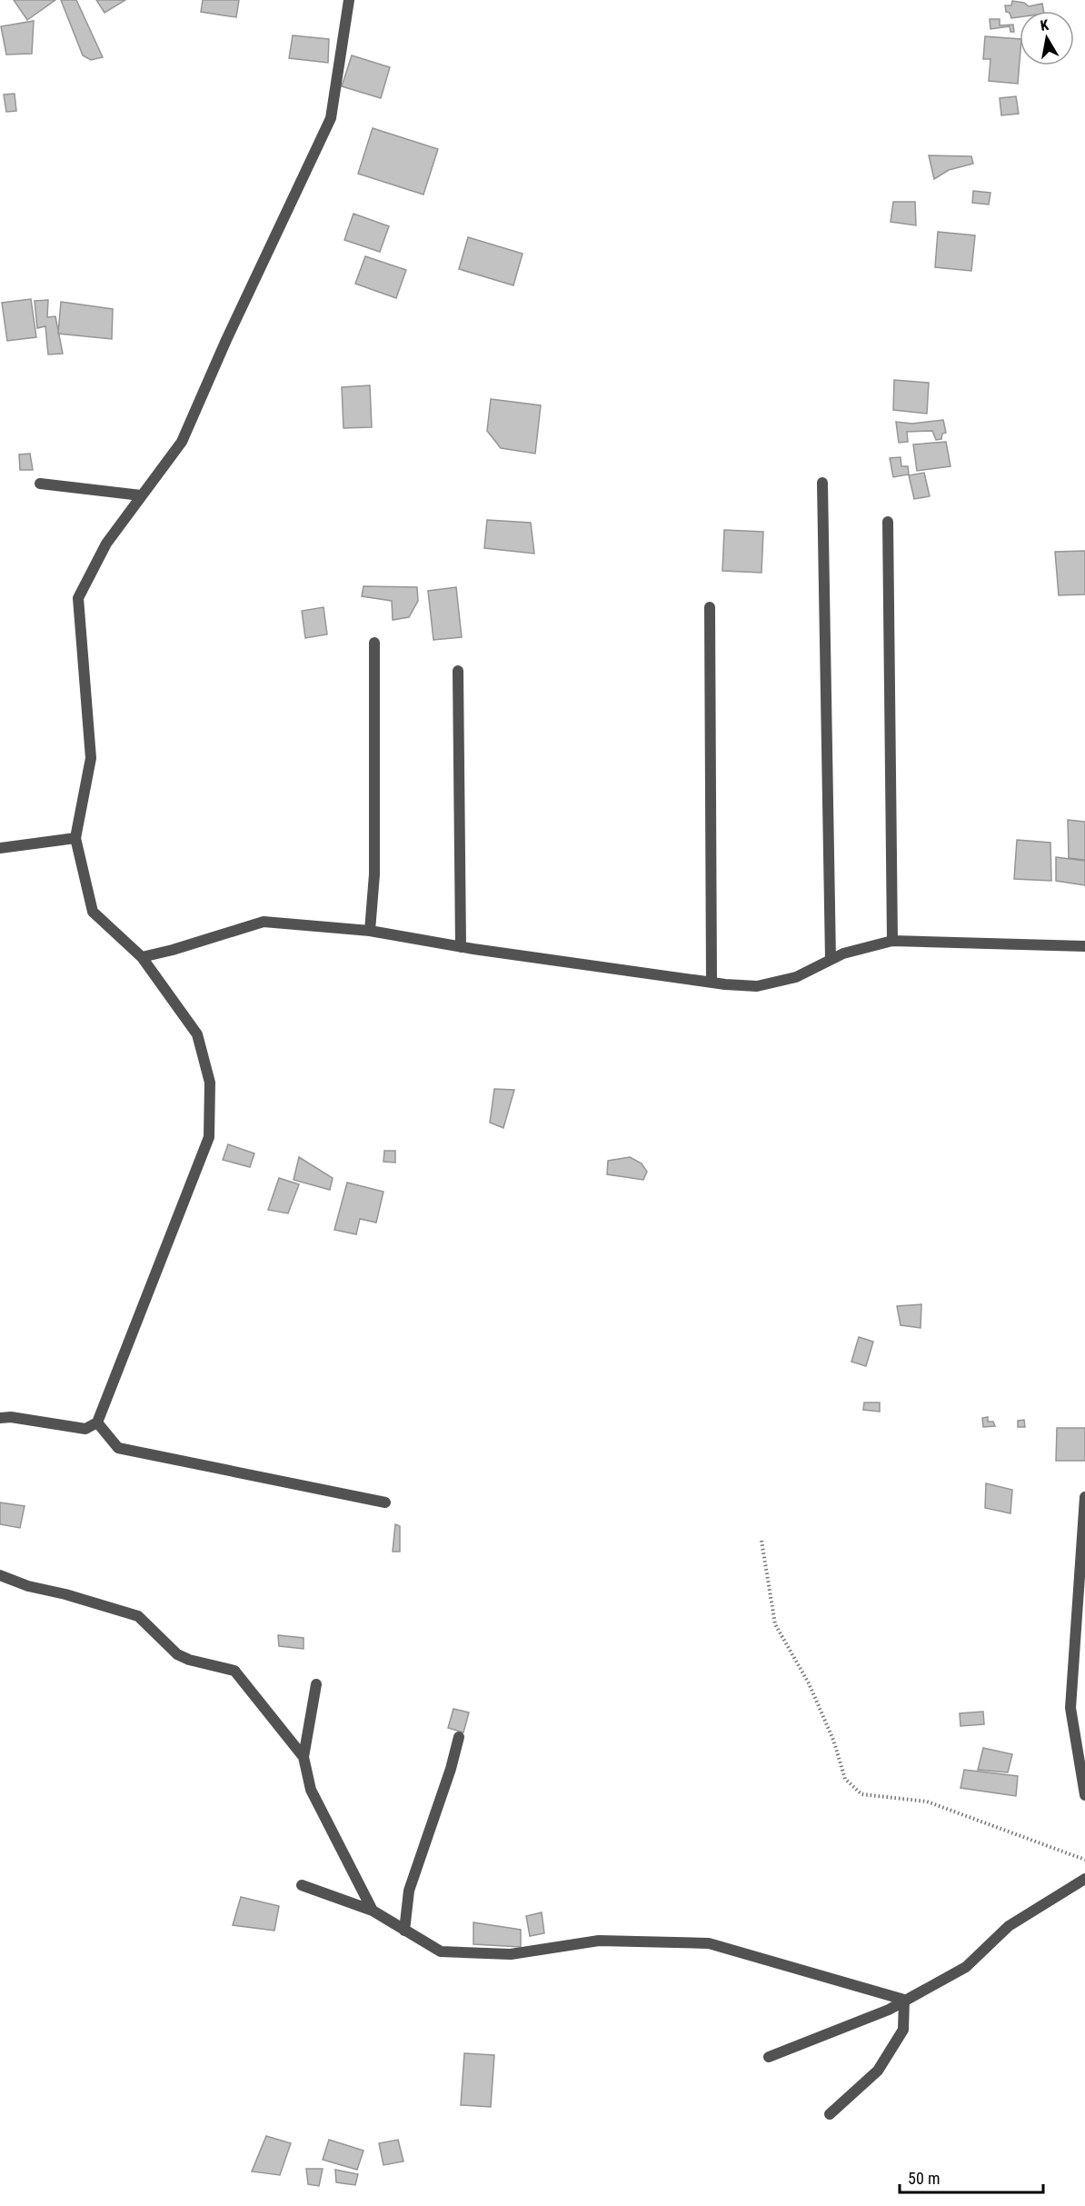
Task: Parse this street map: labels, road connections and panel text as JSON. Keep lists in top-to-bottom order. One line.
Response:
{"scale_bar":"50 m","north":"top"}
